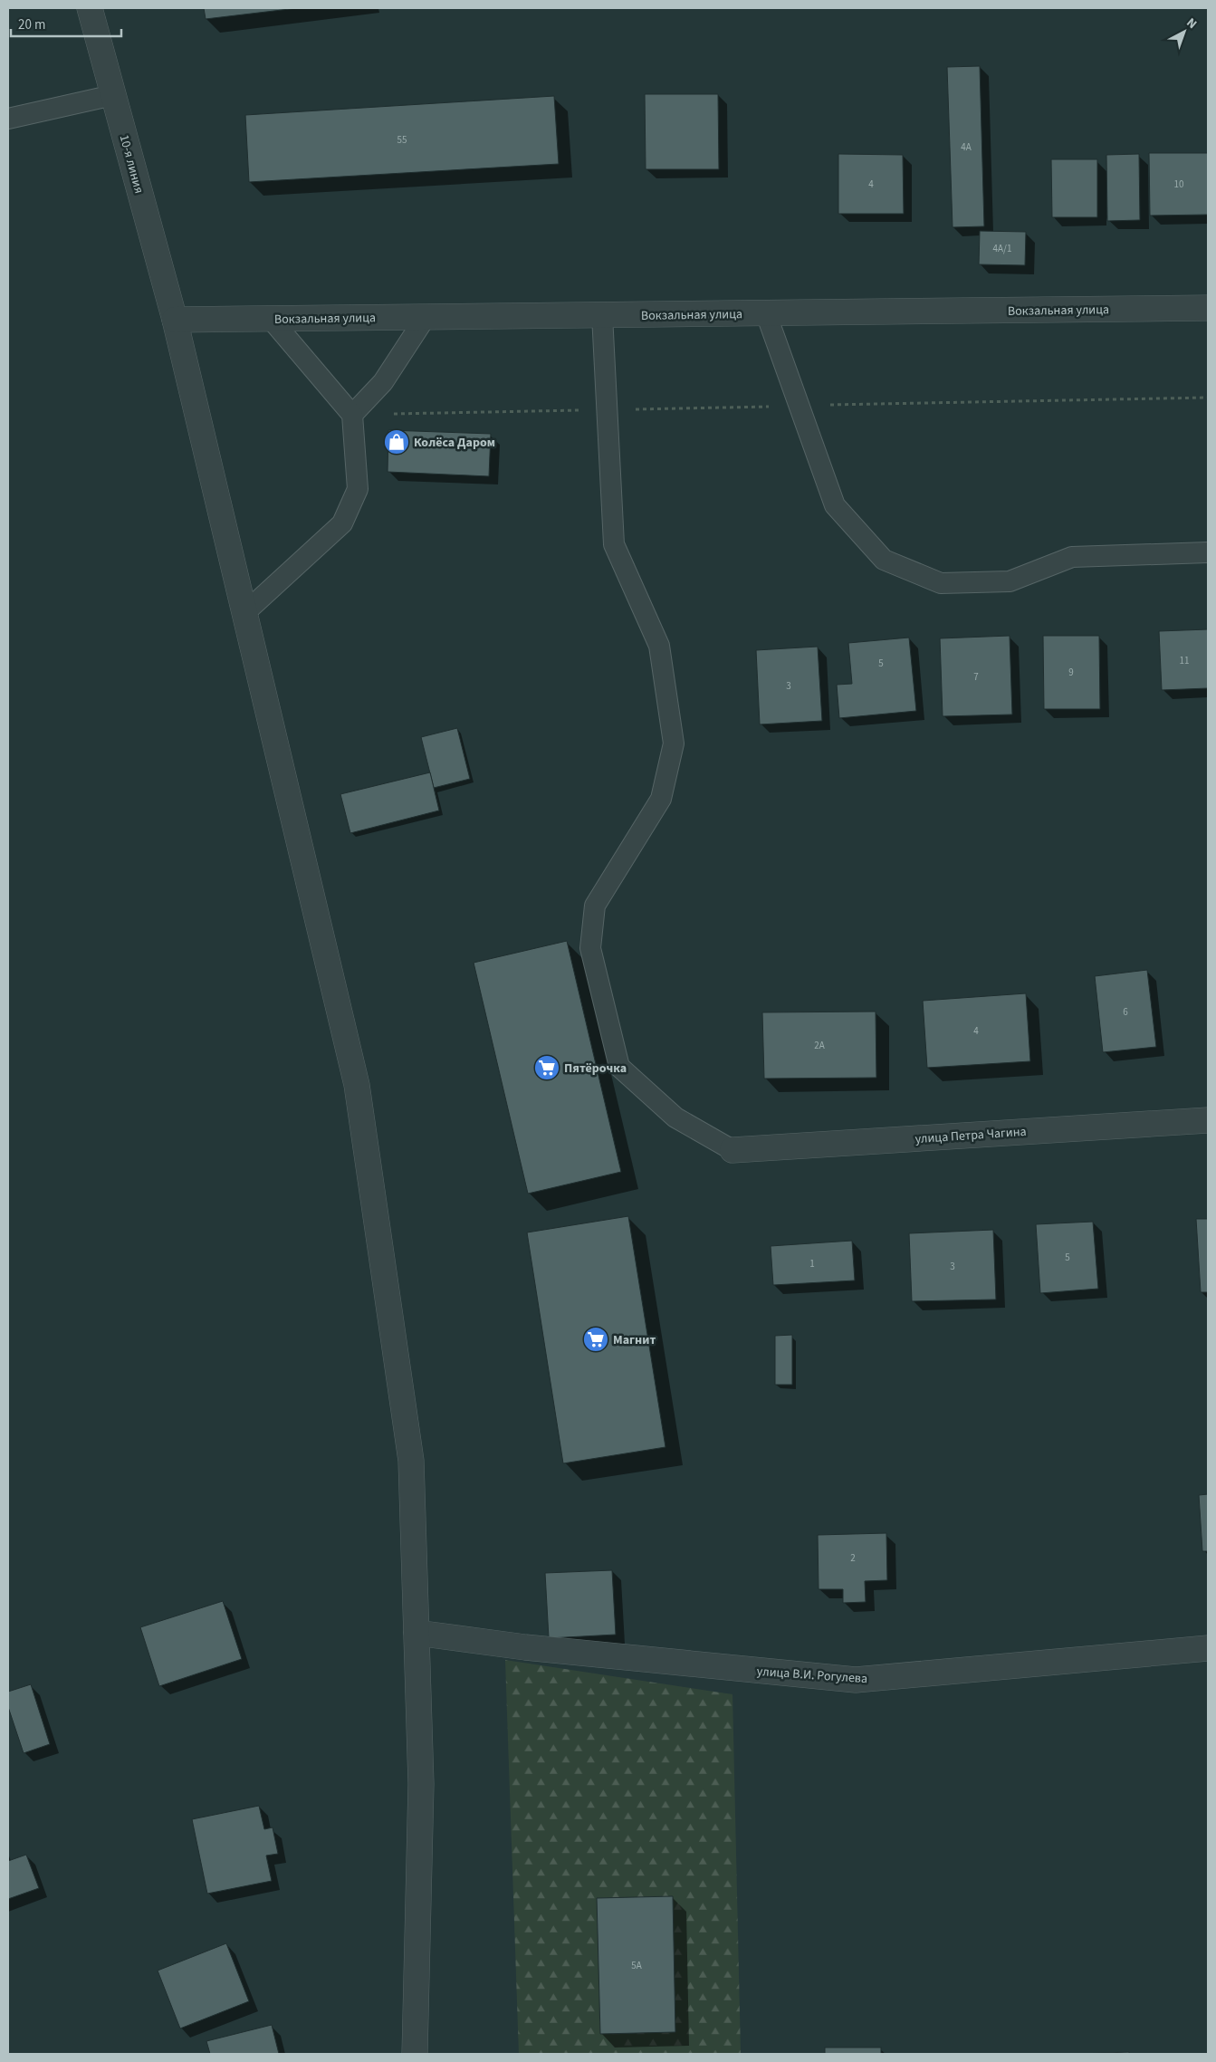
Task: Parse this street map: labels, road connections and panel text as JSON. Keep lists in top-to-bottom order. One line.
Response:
{"streets":{"street":["10-я линия","Вокзальная улица","улица Петра Чагина","улица В.И. Рогулева"]},"crossings":[["10-я линия","Вокзальная улица"],["10-я линия","улица В.И. Рогулева"]],"places":{"shop":["Колёса Даром"],"supermarket":["Пятёрочка","Магнит"]},"house_numbers":["55","4А","4","10","4А/1","11","5","9","7","3","6","4","2А","5","1","3","2","5А"],"scale_bar":"20 m","north":"top right"}
